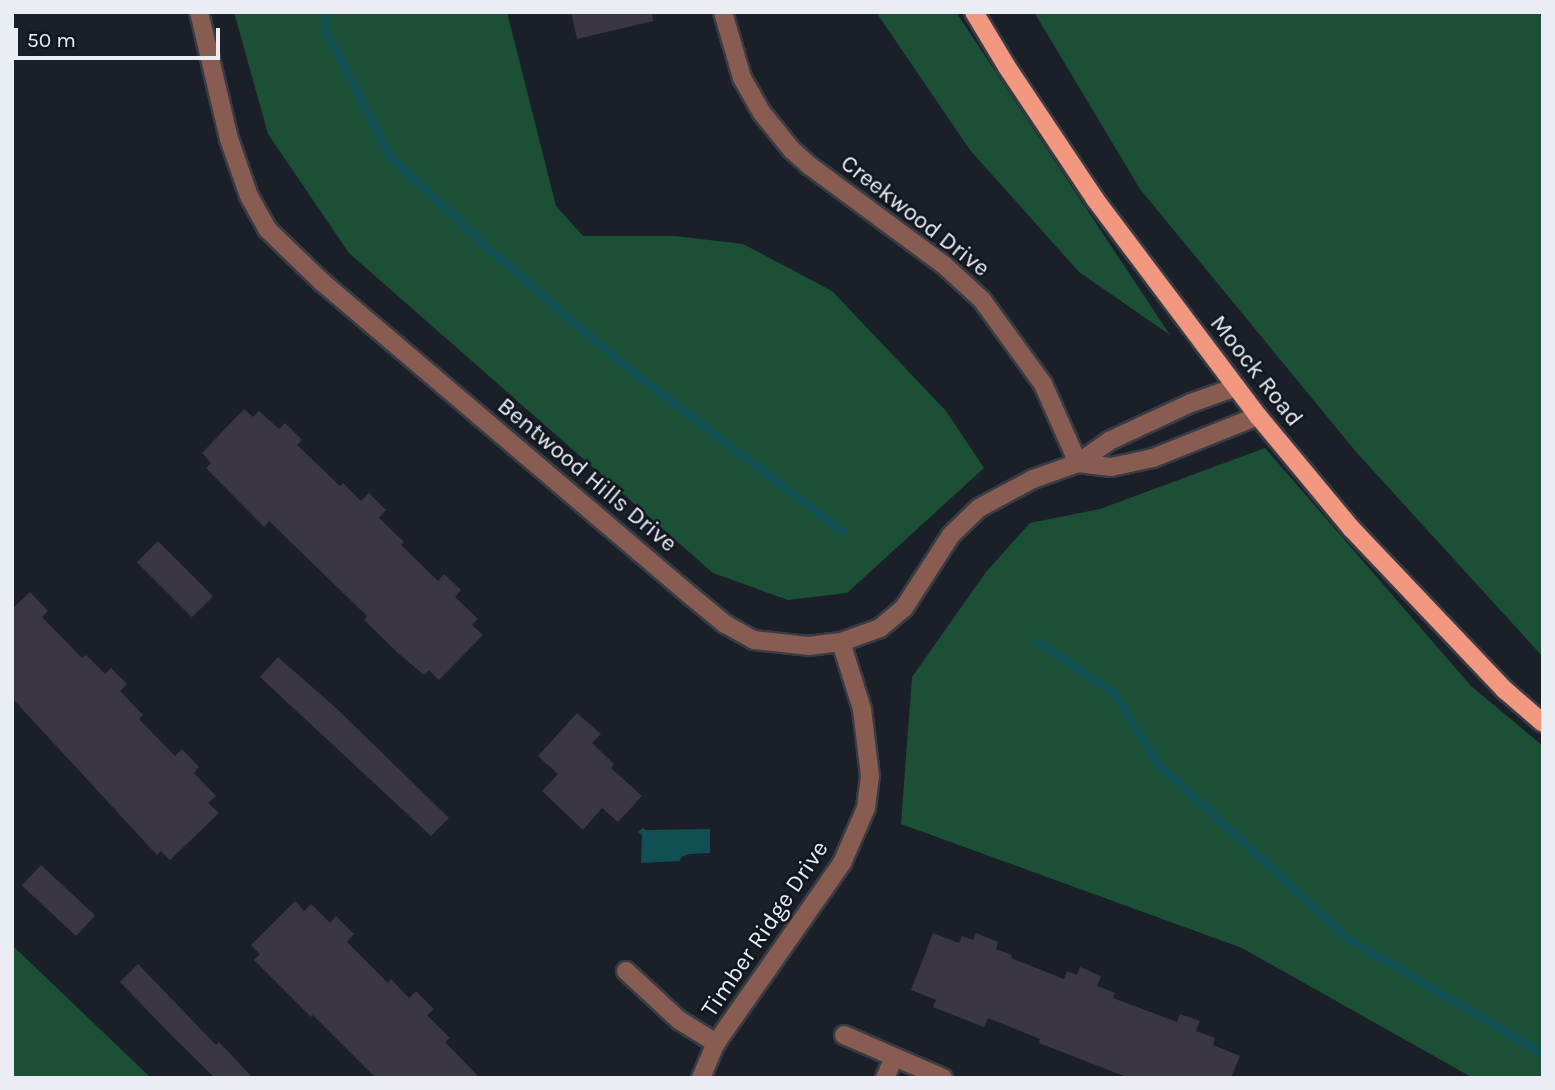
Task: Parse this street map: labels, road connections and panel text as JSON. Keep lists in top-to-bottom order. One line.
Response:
{"streets":{"main road":["Moock Road"],"street":["Creekwood Drive","Bentwood Hills Drive","Timber Ridge Drive"]},"crossings":[["Creekwood Drive","Bentwood Hills Drive"],["Moock Road","Bentwood Hills Drive"],["Bentwood Hills Drive","Timber Ridge Drive"]],"scale_bar":"50 m"}
